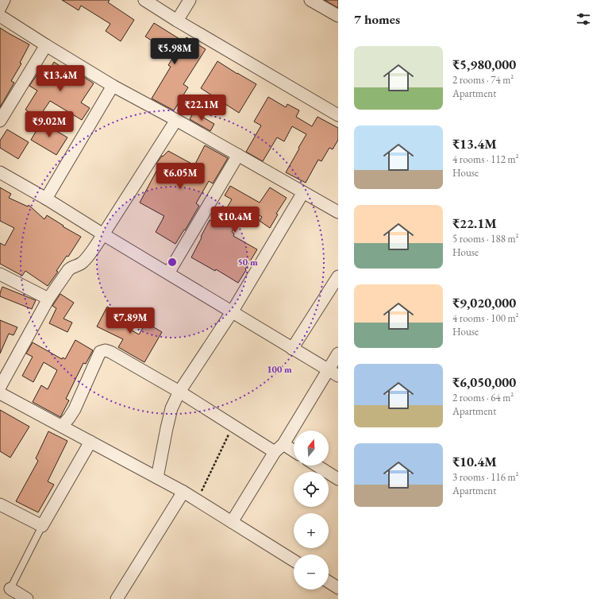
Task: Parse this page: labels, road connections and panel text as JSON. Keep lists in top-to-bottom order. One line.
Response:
{"north":"top","page":{"heading":"7 homes","price":["₹5.98M","₹13.4M","₹22.1M","₹9.02M","₹6.05M","₹10.4M","₹7.89M"],"list":[{"name":"₹5,980,000","note":"2 rooms · 74 m² · Apartment"},{"name":"₹13.4M","note":"4 rooms · 112 m² · House"},{"name":"₹22.1M","note":"5 rooms · 188 m² · House"},{"name":"₹9,020,000","note":"4 rooms · 100 m² · House"},{"name":"₹6,050,000","note":"2 rooms · 64 m² · Apartment"},{"name":"₹10.4M","note":"3 rooms · 116 m² · Apartment"}],"map_buttons":["+","−"]},"rings":["50 m","100 m"]}
